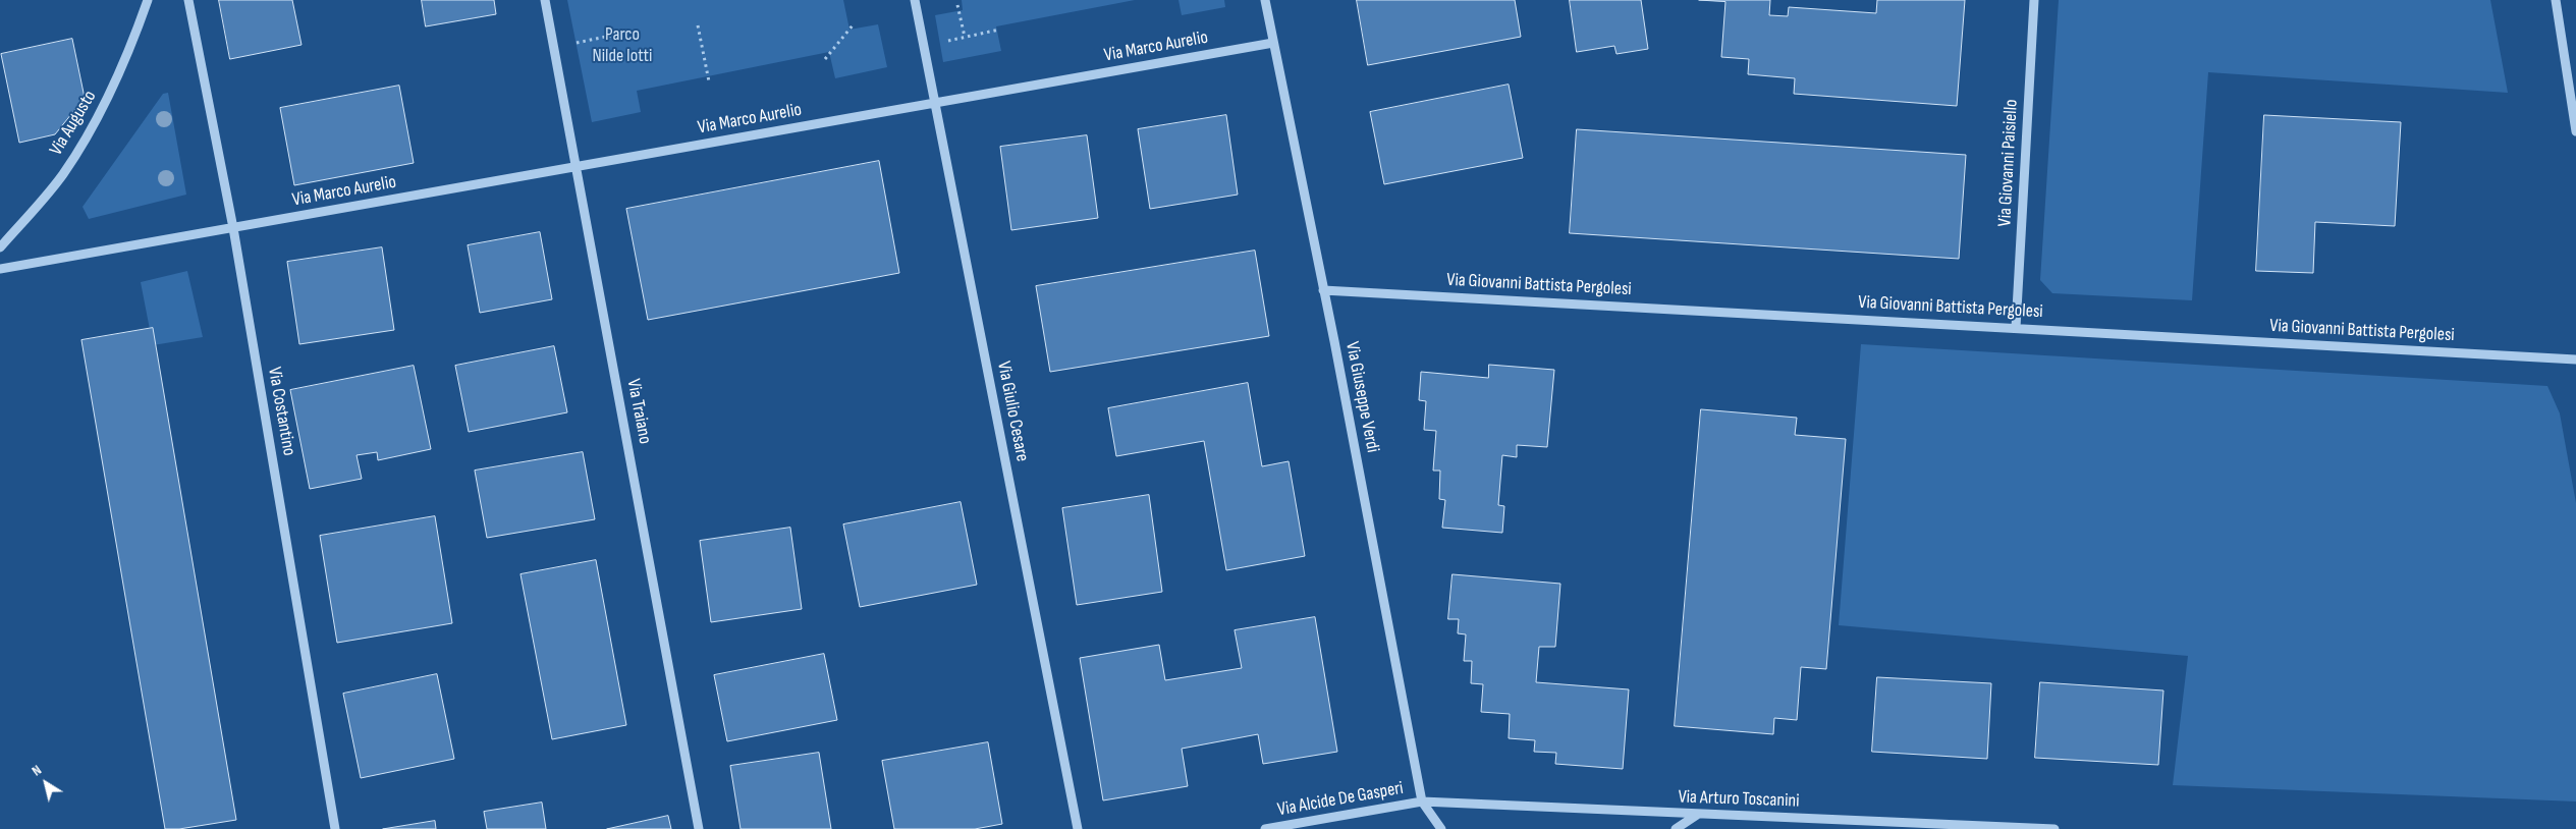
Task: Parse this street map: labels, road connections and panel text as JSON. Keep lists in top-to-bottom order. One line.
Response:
{"streets":{"street":["Via Marco Aurelio","Via Augusto","Via Giovanni Paisiello","Via Giovanni Battista Pergolesi","Via Giuseppe Verdi","Via Costantino","Via Traiano","Via Giulio Cesare","Via Alcide De Gasperi","Via Arturo Toscanini"]},"crossings":[["Via Marco Aurelio","Via Giuseppe Verdi"],["Via Marco Aurelio","Via Costantino"],["Via Marco Aurelio","Via Traiano"],["Via Marco Aurelio","Via Giulio Cesare"],["Via Giovanni Paisiello","Via Giovanni Battista Pergolesi"],["Via Giovanni Battista Pergolesi","Via Giuseppe Verdi"],["Via Giuseppe Verdi","Via Alcide De Gasperi"],["Via Giuseppe Verdi","Via Arturo Toscanini"],["Via Alcide De Gasperi","Via Arturo Toscanini"]],"parks":["Parco Nilde Iotti"],"north":"top left"}
